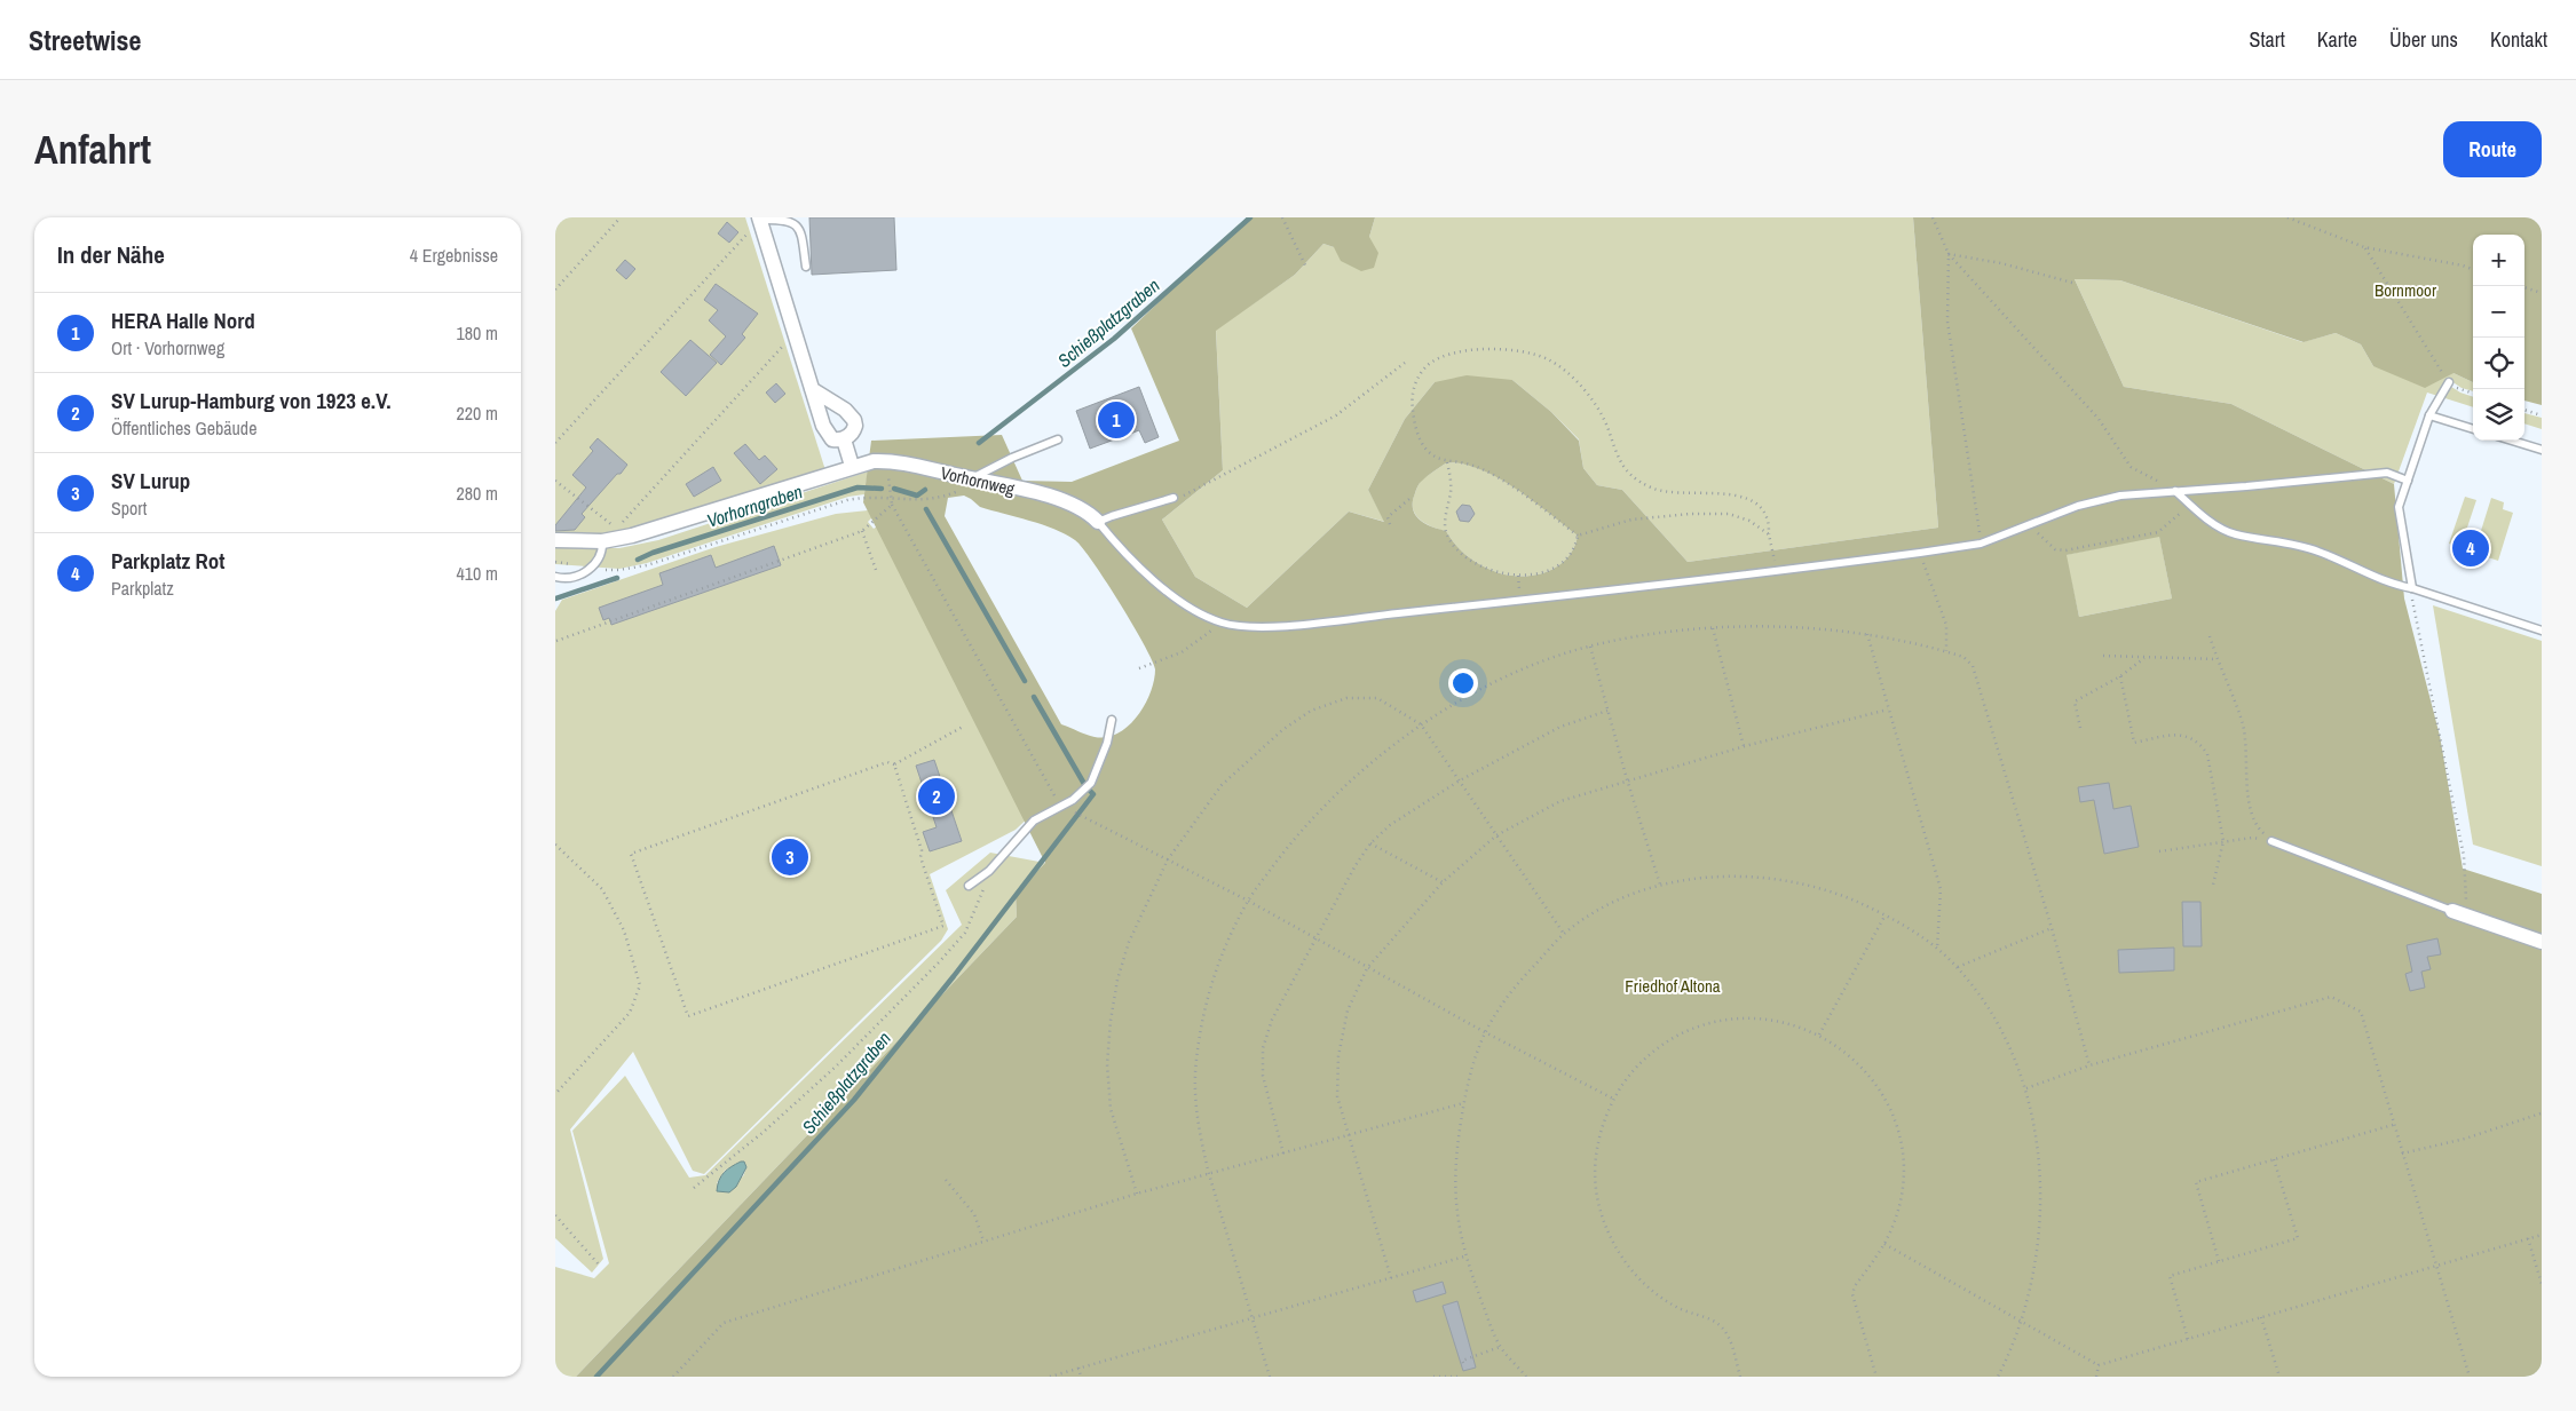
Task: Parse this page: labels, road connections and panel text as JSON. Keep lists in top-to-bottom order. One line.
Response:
{"streets":{"street":["Vorhornweg"]},"water":["Schießplatzgraben","Vorhorngraben"],"parks":["Bornmoor","Friedhof Altona"],"page":{"header":"Streetwise","nav":["Start","Karte","Über uns","Kontakt"],"buttons":"Route","title":"Anfahrt","heading":["In der Nähe","4 Ergebnisse"],"map_buttons":["+","−"],"list":[{"mark":"1","name":"HERA Halle Nord","note":"Ort · Vorhornweg","value":"180 m"},{"mark":"2","name":"SV Lurup-Hamburg von 1923 e.V.","note":"Öffentliches Gebäude","value":"220 m"},{"mark":"3","name":"SV Lurup","note":"Sport","value":"280 m"},{"mark":"4","name":"Parkplatz Rot","note":"Parkplatz","value":"410 m"}],"pins":["1","4","2","3"]}}
